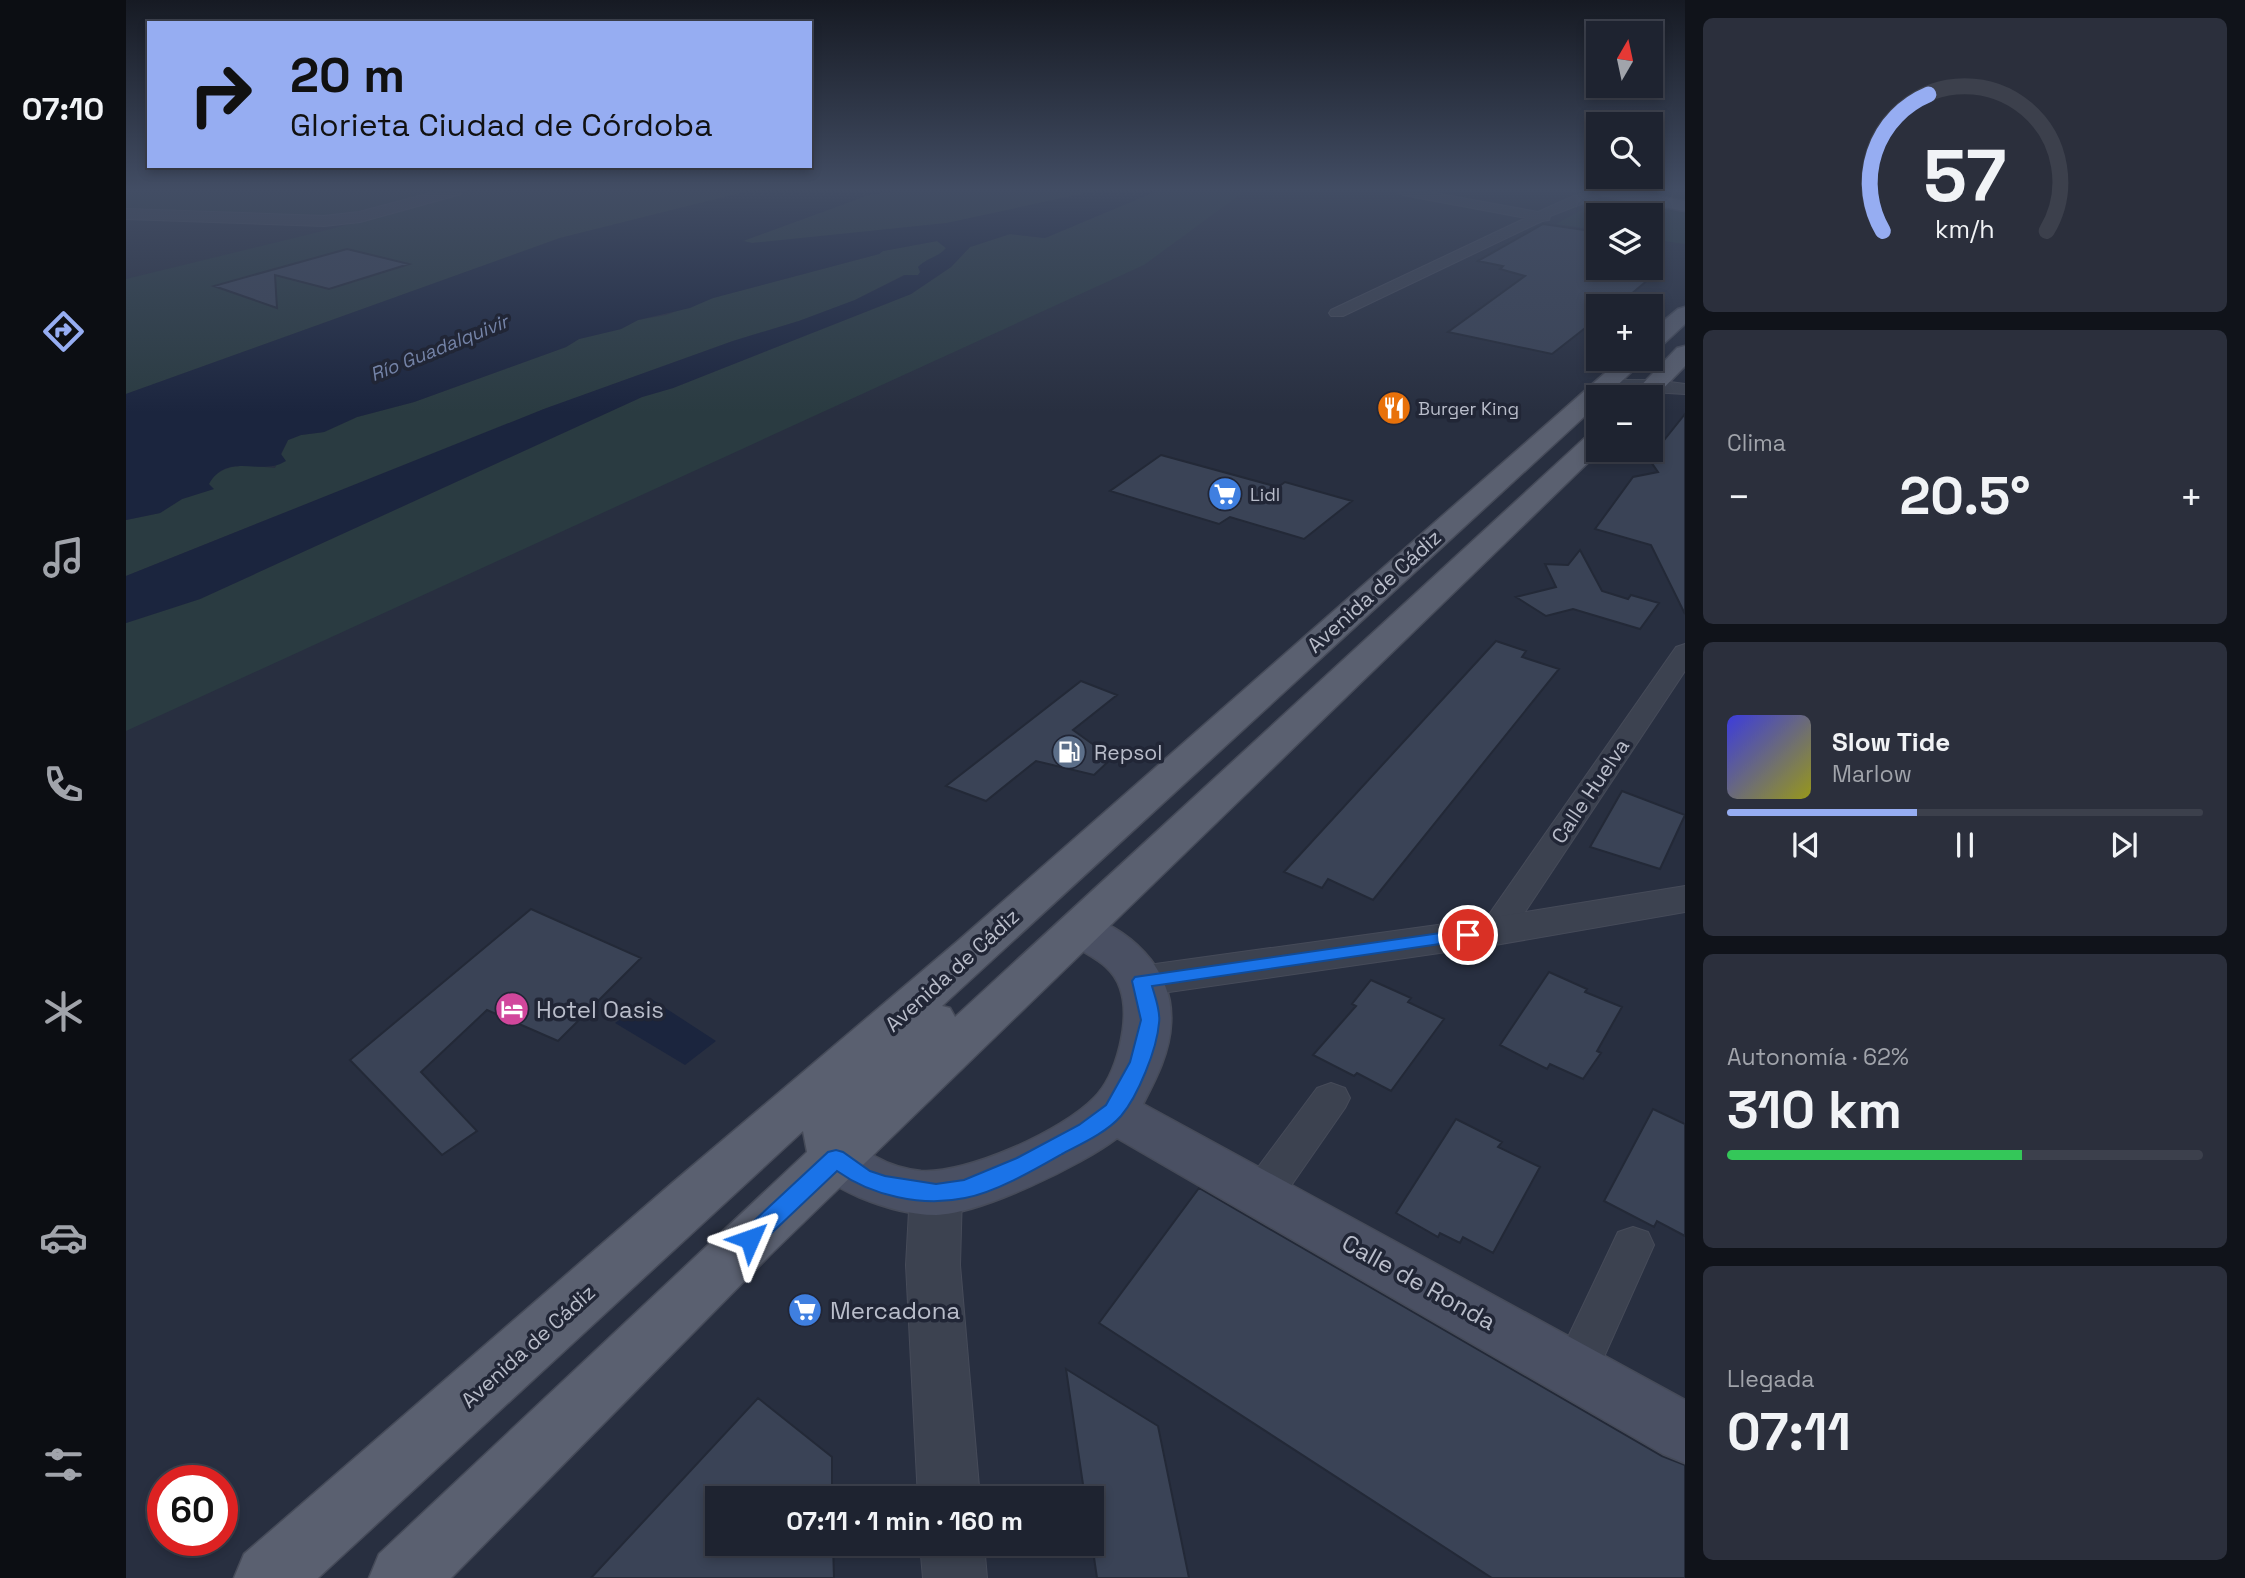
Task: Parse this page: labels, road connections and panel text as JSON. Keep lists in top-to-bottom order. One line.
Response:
{"streets":{"main road":["Avenida de Cádiz","Calle de Ronda"],"street":["Calle Huelva"]},"water":["Río Guadalquivir"],"places":{"restaurant":["Burger King"],"supermarket":["Lidl","Mercadona"],"fuel station":["Repsol"],"hotel":["Hotel Oasis"]},"north":"top","page":{"tabs":"07:10","map_buttons":["+","−"],"turn":["20 m","Glorieta Ciudad de Córdoba"],"tile":["Clima",["Autonomía · 62%","310 km"],["Llegada","07:11"]],"heat":["−","20.5°","+"],"song":["Slow Tide","Marlow"],"limit":"60","trip":"07:11 · 1 min · 160 m","gauge":["57","km/h"]}}
